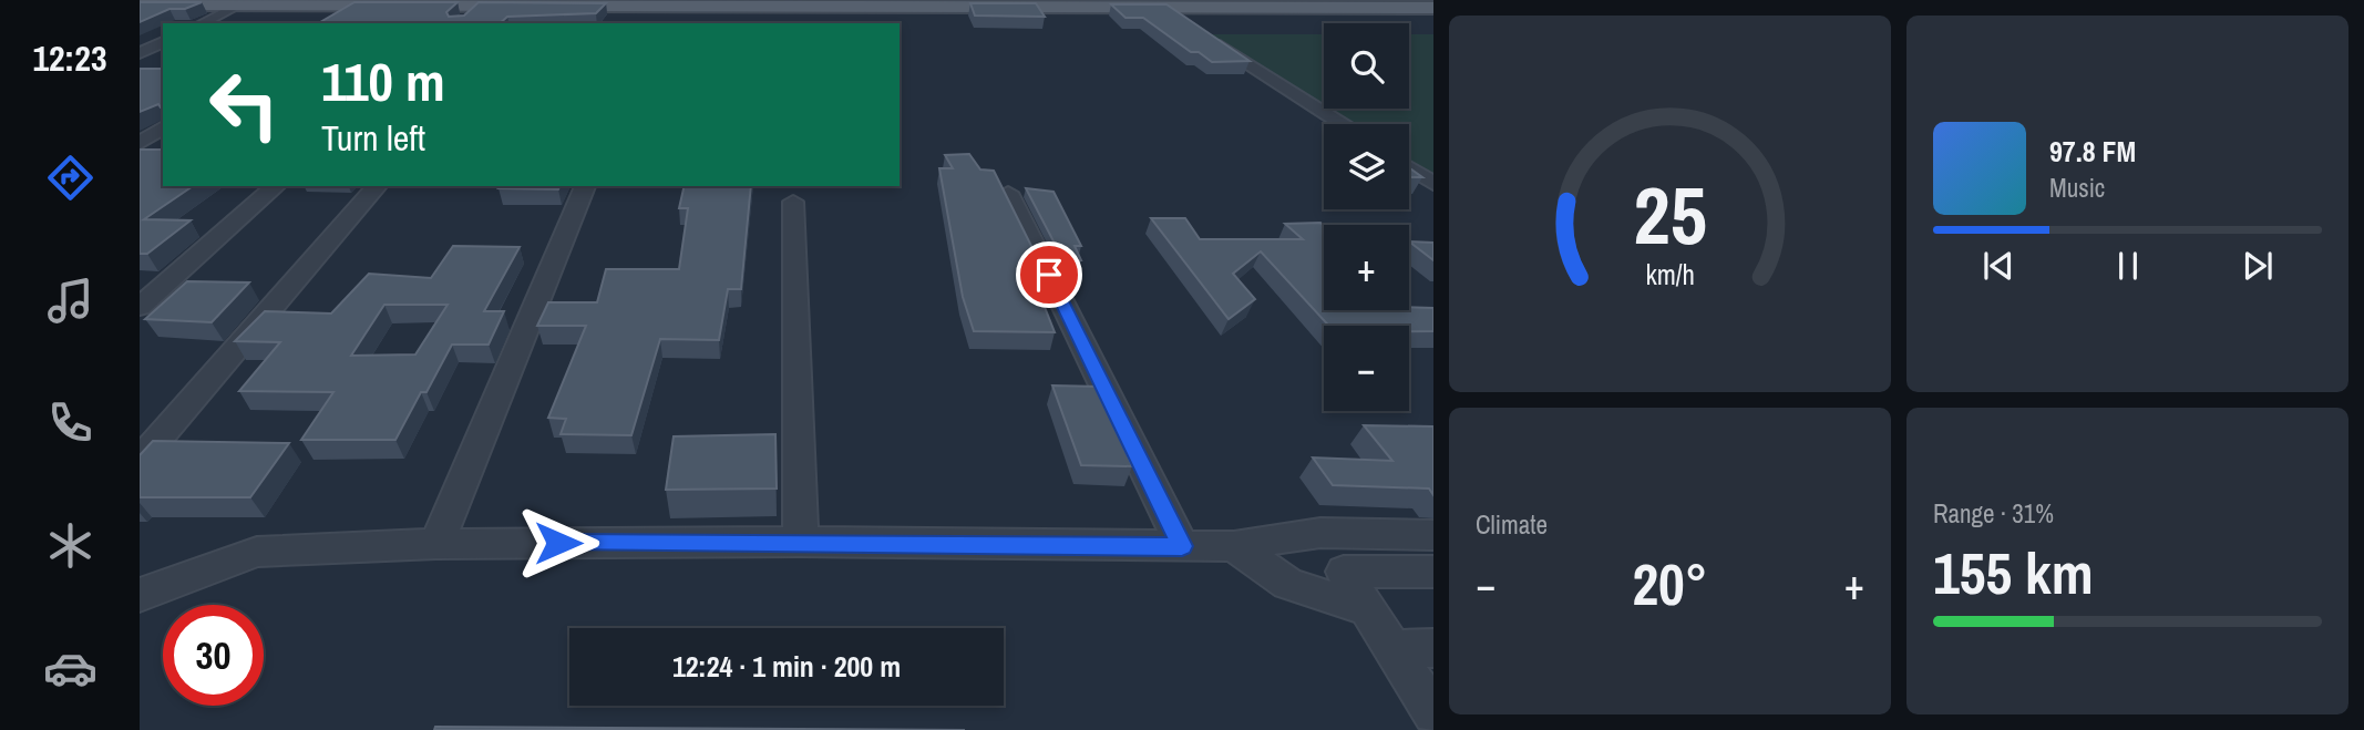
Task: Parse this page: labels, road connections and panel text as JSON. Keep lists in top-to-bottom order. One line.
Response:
{"page":{"tabs":"12:23","map_buttons":["+","−"],"turn":["110 m","Turn left"],"song":["97.8 FM","Music"],"tile":["Climate",["Range · 31%","155 km"]],"heat":["−","20°","+"],"limit":"30","trip":"12:24 · 1 min · 200 m","gauge":["25","km/h"]}}
